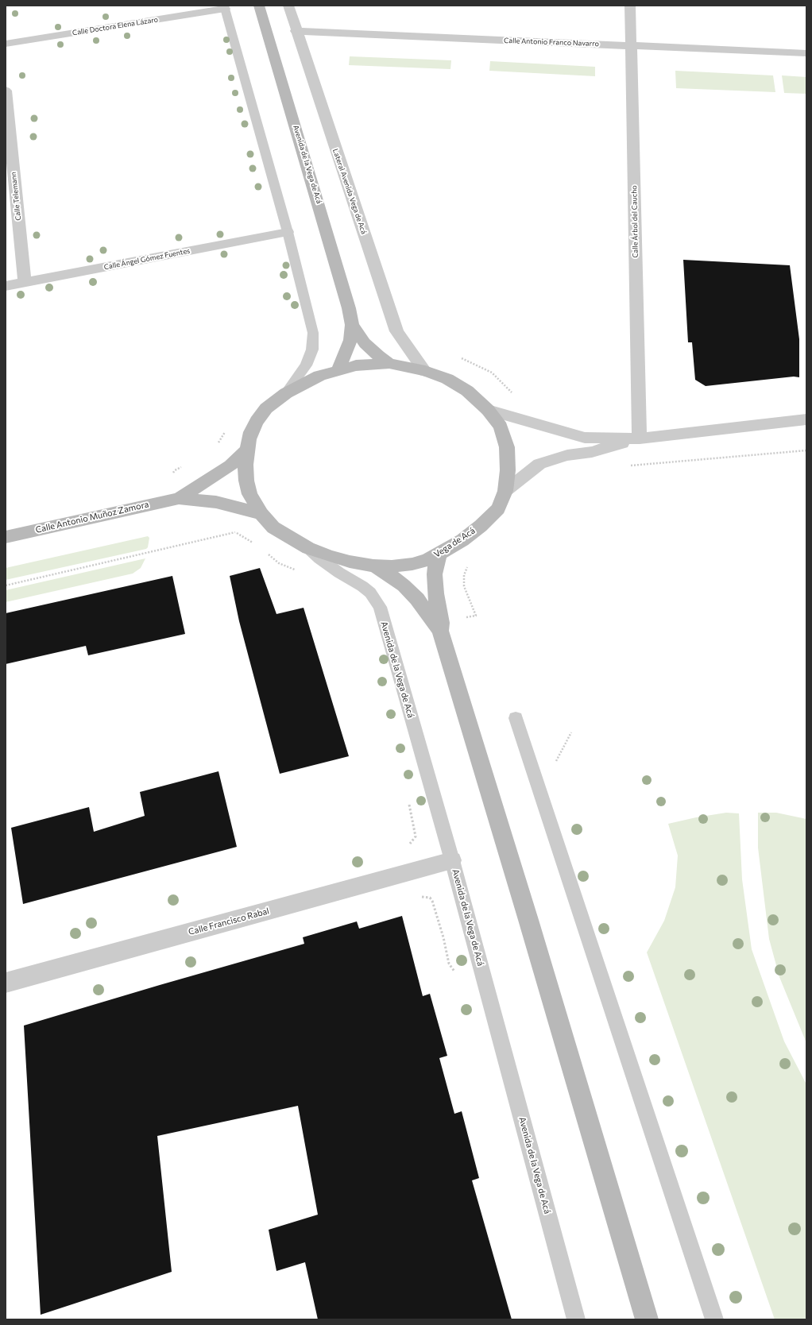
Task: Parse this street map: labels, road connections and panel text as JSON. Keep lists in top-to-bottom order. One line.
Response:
{"streets":{"main road":["Avenida de la Vega de Acá","Calle Antonio Muñoz Zamora","Vega de Acá"],"street":["Calle Doctora Elena Lázaro","Calle Antonio Franco Navarro","Lateral Avenida Vega de Acá","Calle Telemann","Calle Árbol del Caucho","Calle Ángel Gómez Fuentes","Calle Francisco Rabal"]},"crossings":[["Calle Antonio Franco Navarro","Lateral Avenida Vega de Acá"],["Calle Antonio Franco Navarro","Calle Árbol del Caucho"],["Avenida de la Vega de Acá","Vega de Acá"],["Avenida de la Vega de Acá","Calle Francisco Rabal"],["Lateral Avenida Vega de Acá","Vega de Acá"],["Calle Telemann","Calle Ángel Gómez Fuentes"],["Calle Antonio Muñoz Zamora","Vega de Acá"]]}
